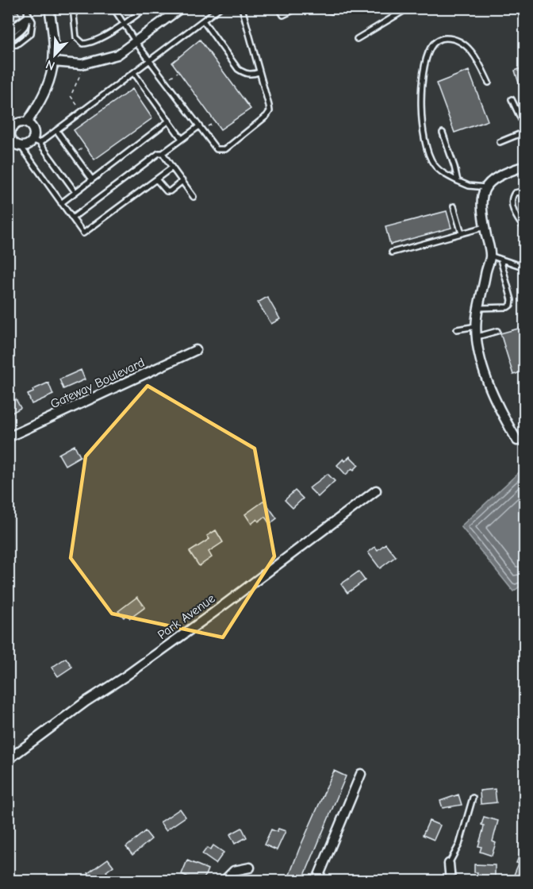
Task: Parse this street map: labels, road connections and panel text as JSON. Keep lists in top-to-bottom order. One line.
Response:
{"streets":{"street":["Gateway Boulevard","Park Avenue"]},"north":"bottom left"}
